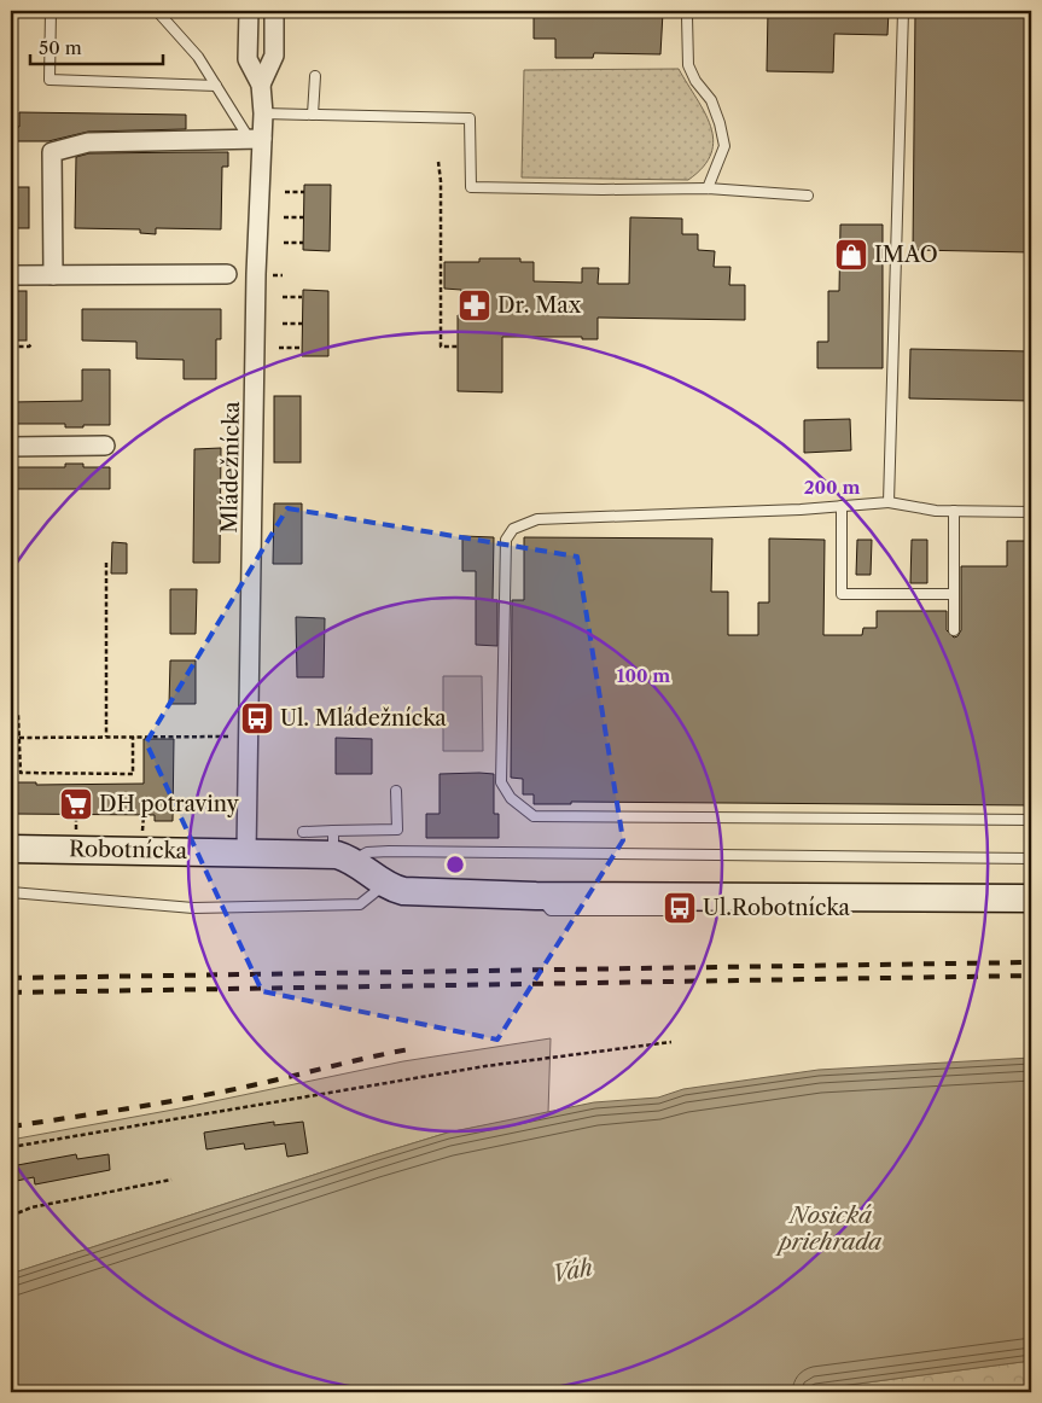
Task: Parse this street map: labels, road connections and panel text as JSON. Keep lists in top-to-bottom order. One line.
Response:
{"streets":{"street":["Mládežnícka","Robotnícka"]},"crossings":[["Mládežnícka","Robotnícka"]],"water":["Nosická priehrada","Váh"],"places":{"shop":["IMAO"],"pharmacy":["Dr. Max"],"bus stop":["Ul. Mládežnícka","Ul.Robotnícka"],"supermarket":["DH potraviny"]},"scale_bar":"50 m","rings":["200 m","100 m"]}
